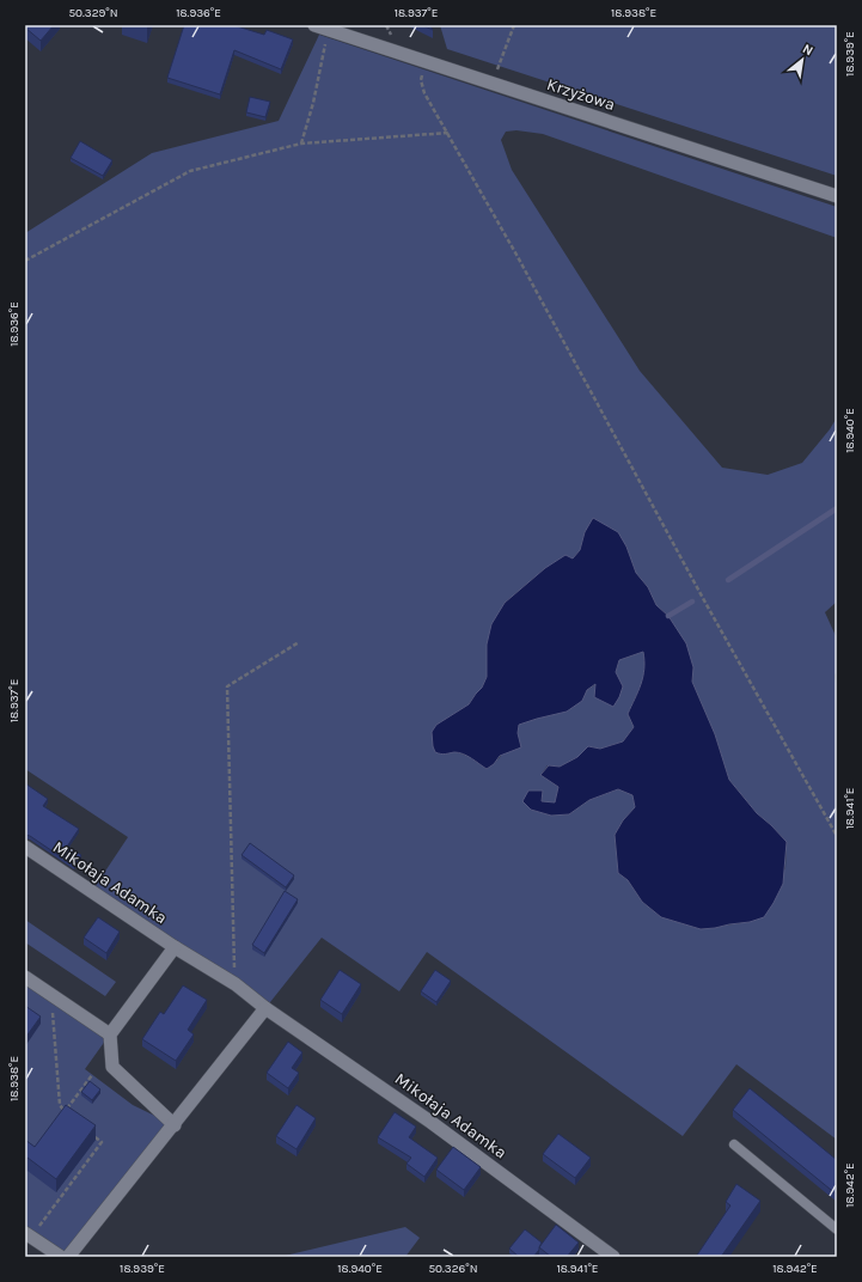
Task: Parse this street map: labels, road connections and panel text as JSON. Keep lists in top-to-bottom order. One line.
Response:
{"streets":{"street":["Krzyżowa","Mikołaja Adamka"]},"north":"top right","coordinates":["50.329°N","18.936°E","18.937°E","18.938°E","18.939°E","18.940°E","18.941°E","18.942°E","50.326°N"]}
